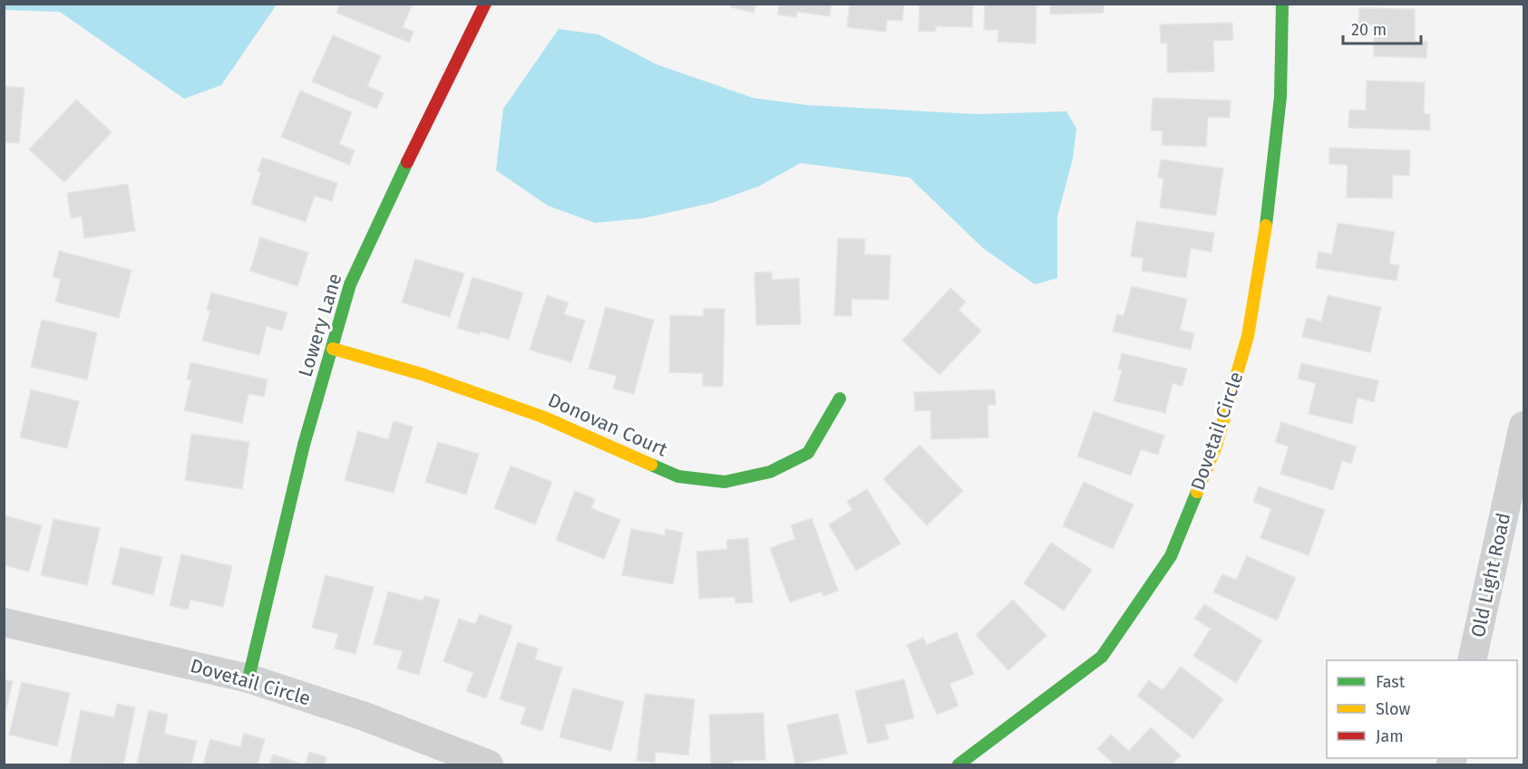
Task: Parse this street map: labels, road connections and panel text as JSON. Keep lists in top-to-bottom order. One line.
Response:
{"streets":{"street":["Lowery Lane","Donovan Court","Dovetail Circle","Old Light Road"]},"crossings":[["Lowery Lane","Donovan Court"],["Lowery Lane","Dovetail Circle"]],"legend":["Fast","Slow","Jam"],"scale_bar":"20 m"}
